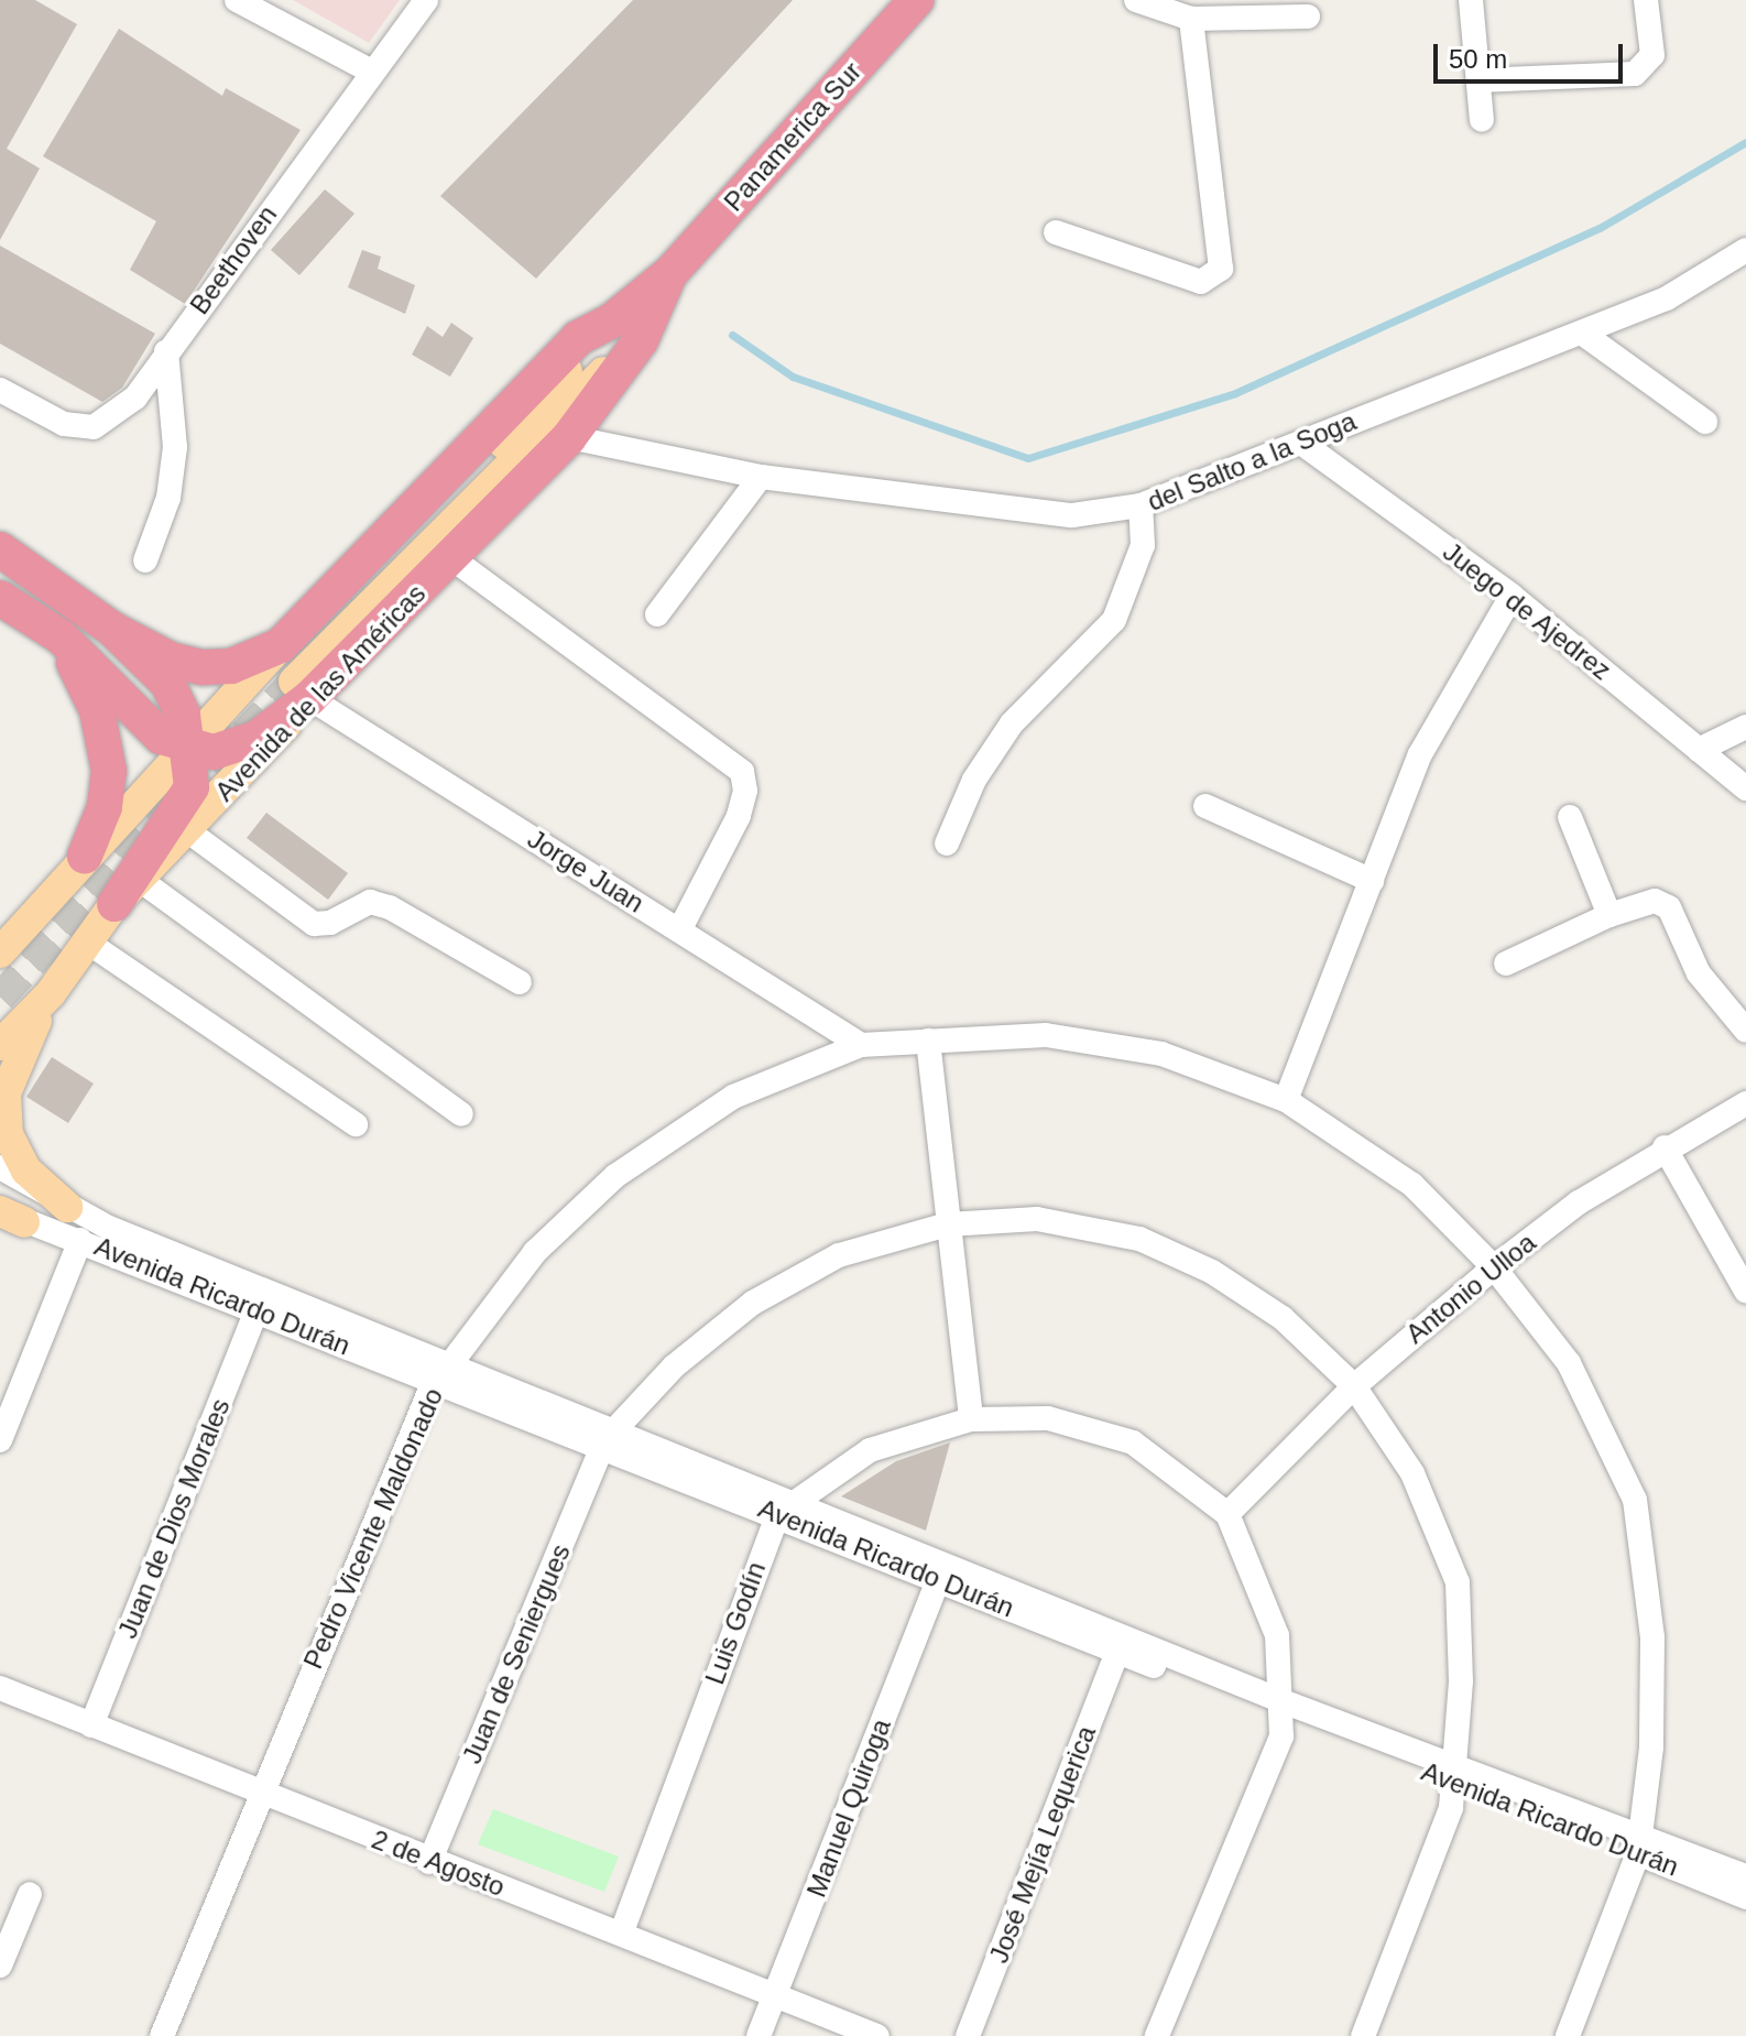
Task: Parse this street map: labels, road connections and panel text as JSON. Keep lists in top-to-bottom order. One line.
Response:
{"streets":{"highway":["Panamerica Sur","Avenida de las Américas"],"street":["Beethoven","del Salto a la Soga","Juego de Ajedrez","Jorge Juan","Antonio Ulloa","Avenida Ricardo Durán","Juan de Dios Morales","Pedro Vicente Maldonado","Luis Godín","Juan de Seniergues","Manuel Quiroga","José Mejía Lequerica","2 de Agosto"]},"crossings":[["Panamerica Sur","Avenida de las Américas"],["del Salto a la Soga","Juego de Ajedrez"],["del Salto a la Soga","Avenida de las Américas"],["Avenida de las Américas","Jorge Juan"],["Jorge Juan","Pedro Vicente Maldonado"],["Antonio Ulloa","Pedro Vicente Maldonado"],["Antonio Ulloa","Juan de Seniergues"],["Avenida Ricardo Durán","Juan de Dios Morales"],["Avenida Ricardo Durán","Pedro Vicente Maldonado"],["Avenida Ricardo Durán","Luis Godín"],["Avenida Ricardo Durán","Juan de Seniergues"],["Avenida Ricardo Durán","Manuel Quiroga"],["Avenida Ricardo Durán","José Mejía Lequerica"],["Juan de Dios Morales","2 de Agosto"],["Pedro Vicente Maldonado","2 de Agosto"],["Luis Godín","2 de Agosto"],["Juan de Seniergues","2 de Agosto"],["Manuel Quiroga","2 de Agosto"]],"scale_bar":"50 m"}
